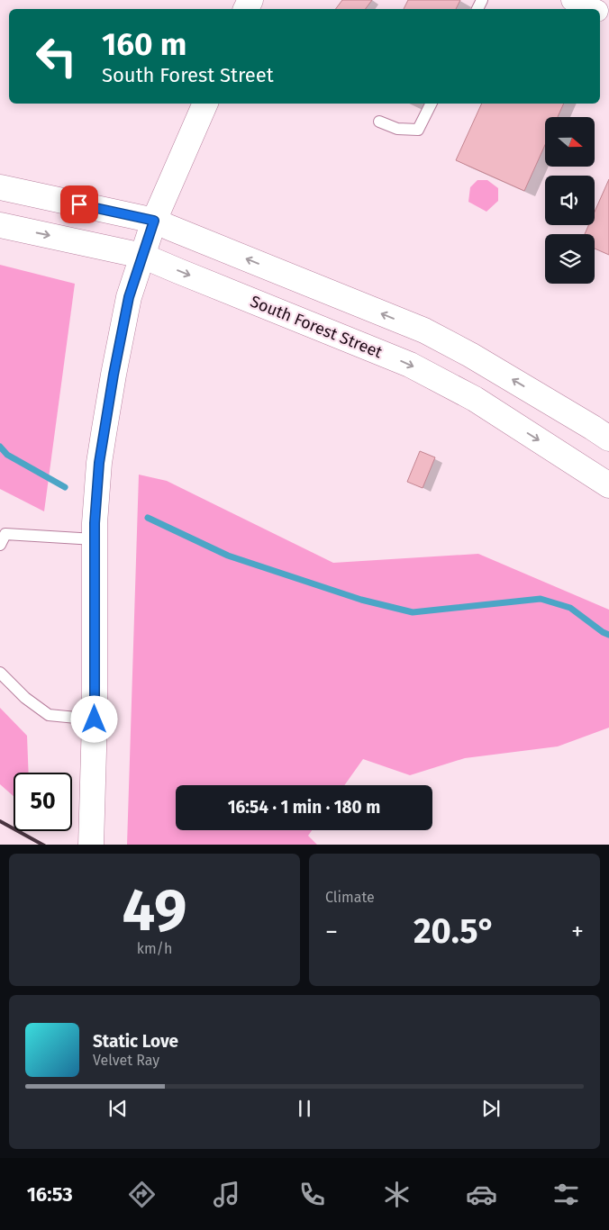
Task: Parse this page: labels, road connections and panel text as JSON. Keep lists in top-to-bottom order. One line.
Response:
{"streets":{"street":["South Forest Street"]},"north":"right","page":{"turn":["160 m","South Forest Street"],"limit":"50","trip":"16:54 · 1 min · 180 m","tile":[["49","km/h"],"Climate"],"heat":["−","20.5°","+"],"song":["Static Love","Velvet Ray"],"tabs":"16:53"}}
